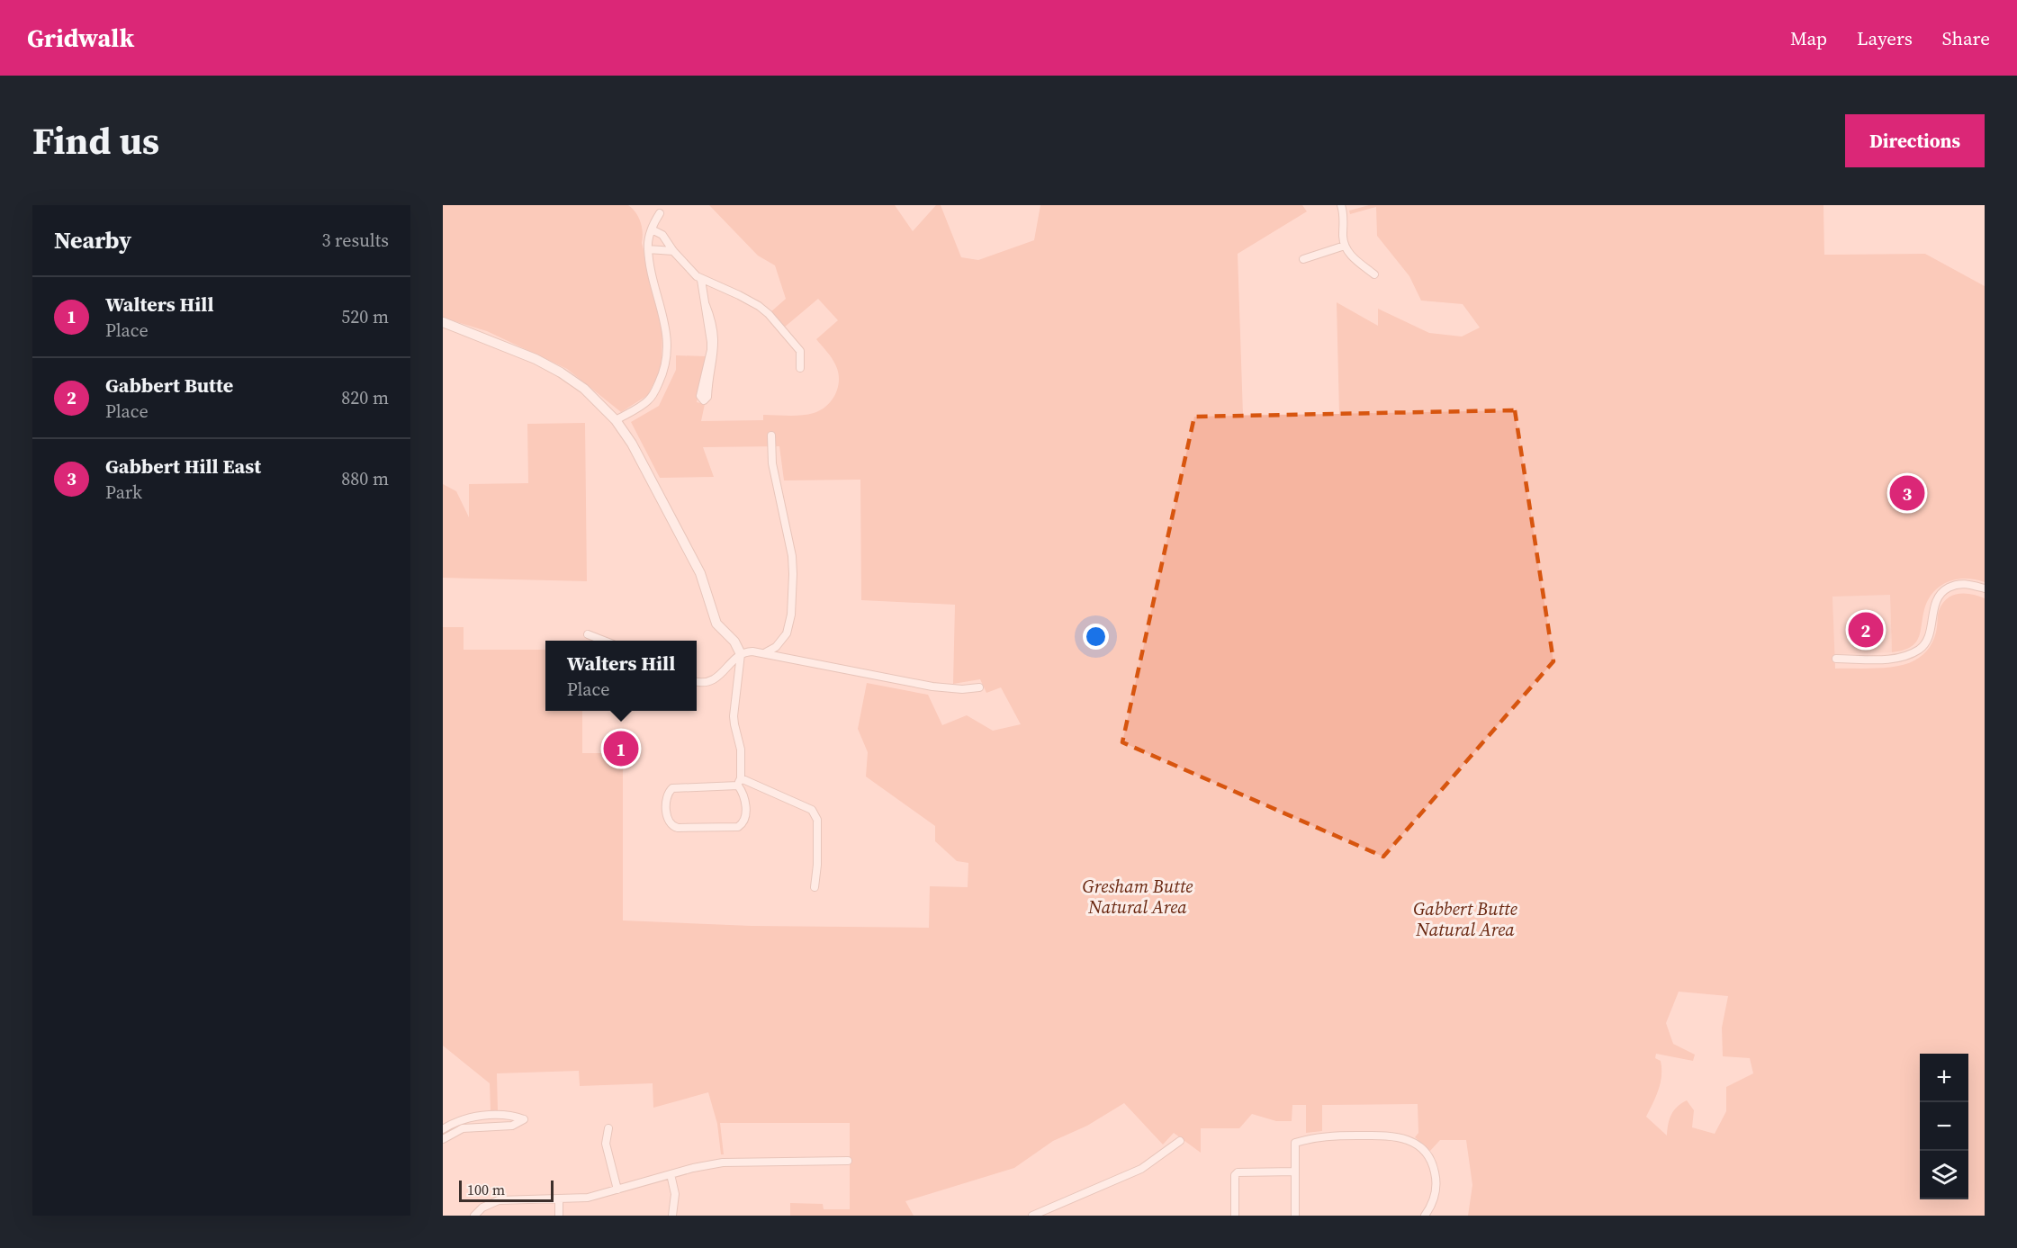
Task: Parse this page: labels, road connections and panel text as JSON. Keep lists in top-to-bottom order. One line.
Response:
{"parks":["Gresham Butte Natural Area","Gabbert Butte Natural Area"],"scale_bar":"100 m","page":{"header":"Gridwalk","nav":["Map","Layers","Share"],"title":"Find us","buttons":"Directions","heading":["Nearby","3 results"],"list":[{"mark":"1","name":"Walters Hill","note":"Place","value":"520 m"},{"mark":"2","name":"Gabbert Butte","note":"Place","value":"820 m"},{"mark":"3","name":"Gabbert Hill East","note":"Park","value":"880 m"}],"pins":["3","2","1"],"popup":["Walters Hill","Place"],"map_buttons":["+","−"],"scale":"100 m"}}
